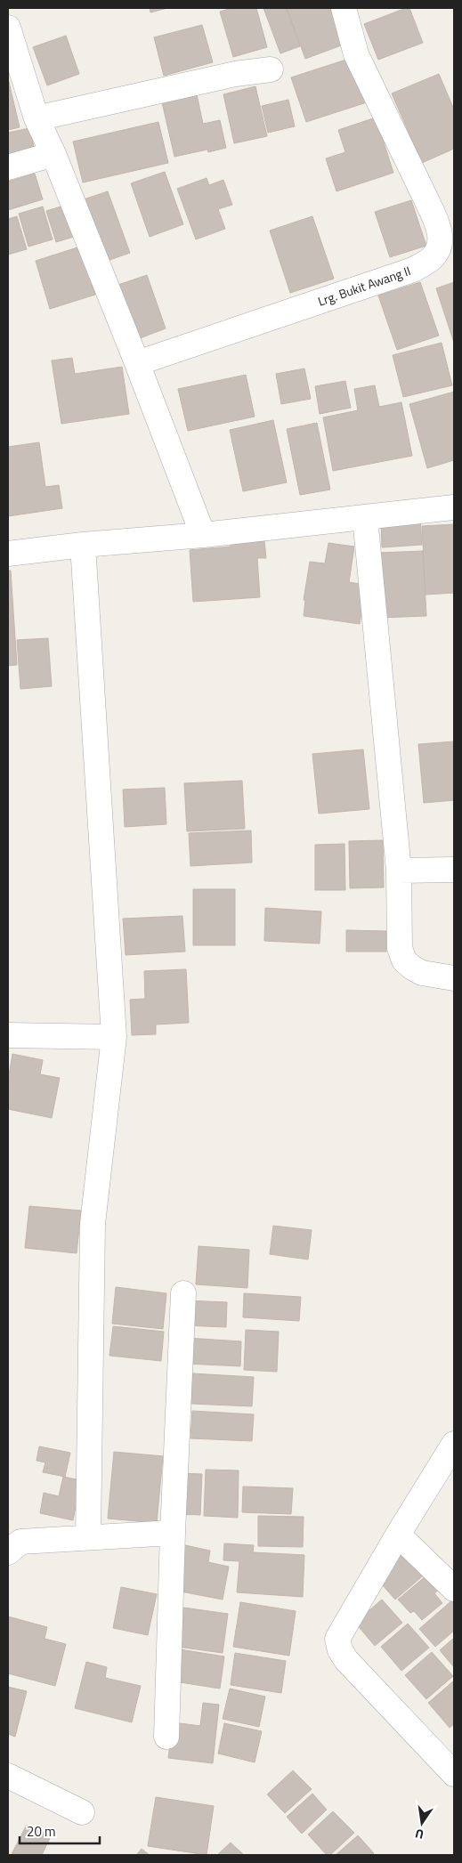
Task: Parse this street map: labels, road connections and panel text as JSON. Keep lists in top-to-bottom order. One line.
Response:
{"streets":{"street":["Lrg. Bukit Awang II"]},"scale_bar":"20 m","north":"bottom"}
